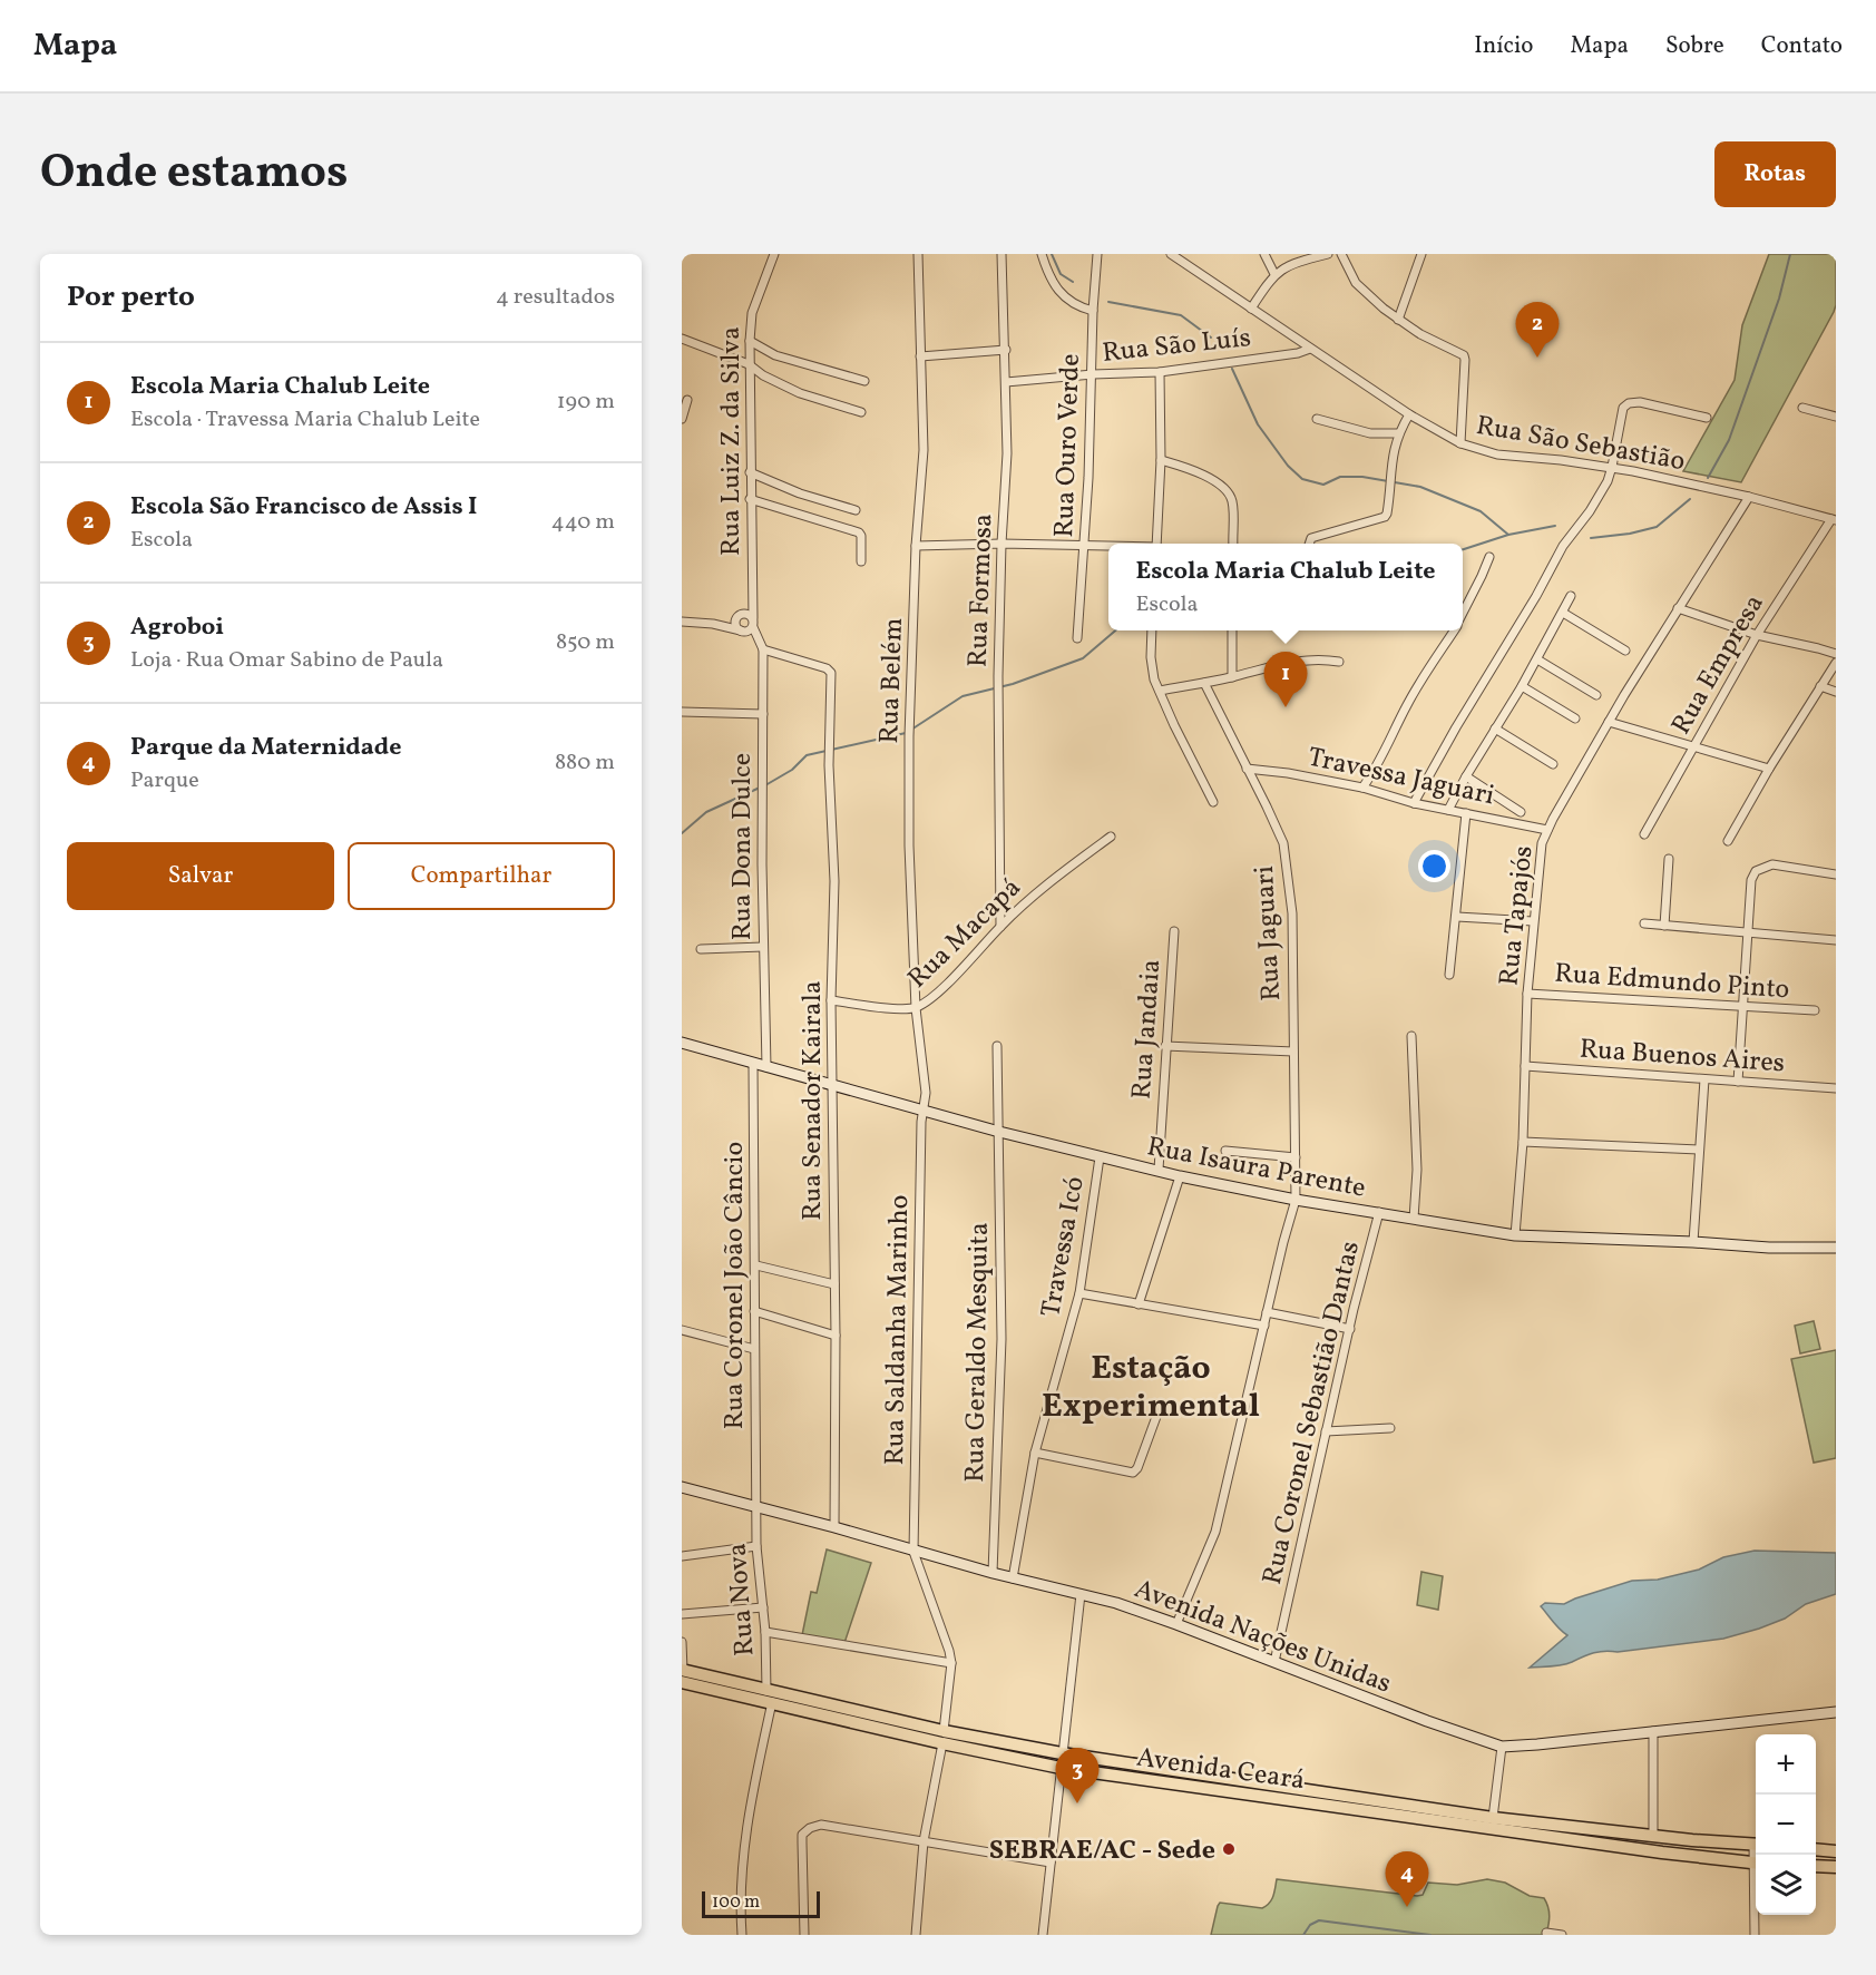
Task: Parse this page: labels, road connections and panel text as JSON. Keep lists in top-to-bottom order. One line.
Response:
{"streets":{"main road":["Avenida Ceará"],"street":["Rua São Luís","Rua Luiz Z. da Silva","Rua São Sebastião","Rua Ouro Verde","Rua Formosa","Rua Empresa","Rua Belém","Travessa Jaguari","Rua Dona Dulce","Rua Tapajós","Rua Macapá","Rua Jaguari","Rua Edmundo Pinto","Rua Jandaia","Rua Buenos Aires","Rua Senador Kairala","Rua Isaura Parente","Travessa Icó","Rua Coronel João Câncio","Rua Saldanha Marinho","Rua Geraldo Mesquita","Rua Coronel Sebastião Dantas","Rua Nova","Avenida Nações Unidas"]},"crossings":[["Rua São Luís","Rua São Sebastião"],["Rua São Luís","Rua Ouro Verde"],["Rua São Luís","Rua Formosa"],["Rua Luiz Z. da Silva","Rua Dona Dulce"],["Rua São Sebastião","Rua Empresa"],["Rua São Sebastião","Rua Tapajós"],["Rua Formosa","Rua Macapá"],["Rua Belém","Rua Macapá"],["Rua Belém","Rua Isaura Parente"],["Rua Belém","Rua Saldanha Marinho"],["Travessa Jaguari","Rua Tapajós"],["Travessa Jaguari","Rua Jaguari"],["Rua Dona Dulce","Rua Senador Kairala"],["Rua Dona Dulce","Rua Isaura Parente"],["Rua Tapajós","Rua Edmundo Pinto"],["Rua Tapajós","Rua Buenos Aires"],["Rua Tapajós","Rua Isaura Parente"],["Rua Macapá","Rua Senador Kairala"],["Rua Jaguari","Rua Isaura Parente"],["Rua Jaguari","Avenida Nações Unidas"],["Rua Jandaia","Rua Isaura Parente"],["Rua Senador Kairala","Rua Isaura Parente"],["Rua Senador Kairala","Avenida Nações Unidas"],["Rua Isaura Parente","Travessa Icó"],["Rua Isaura Parente","Rua Coronel João Câncio"],["Rua Isaura Parente","Rua Saldanha Marinho"],["Rua Isaura Parente","Rua Geraldo Mesquita"],["Rua Isaura Parente","Rua Coronel Sebastião Dantas"],["Travessa Icó","Avenida Nações Unidas"],["Rua Coronel João Câncio","Rua Nova"],["Rua Coronel João Câncio","Avenida Nações Unidas"],["Rua Saldanha Marinho","Avenida Nações Unidas"],["Rua Geraldo Mesquita","Avenida Nações Unidas"],["Rua Coronel Sebastião Dantas","Avenida Nações Unidas"],["Rua Nova","Avenida Nações Unidas"],["Rua Nova","Avenida Ceará"]],"districts":["Estação Experimental"],"places":["SEBRAE/AC - Sede"],"scale_bar":"100 m","page":{"header":"Mapa","nav":["Início","Mapa","Sobre","Contato"],"title":"Onde estamos","buttons":["Rotas",["Salvar","Compartilhar"]],"heading":["Por perto","4 resultados"],"pins":["2","1","3","4"],"list":[{"mark":"1","name":"Escola Maria Chalub Leite","note":"Escola · Travessa Maria Chalub Leite","value":"190 m"},{"mark":"2","name":"Escola São Francisco de Assis I","note":"Escola","value":"440 m"},{"mark":"3","name":"Agroboi","note":"Loja · Rua Omar Sabino de Paula","value":"850 m"},{"mark":"4","name":"Parque da Maternidade","note":"Parque","value":"880 m"}],"popup":["Escola Maria Chalub Leite","Escola"],"map_buttons":["+","−"],"scale":"100 m"}}
